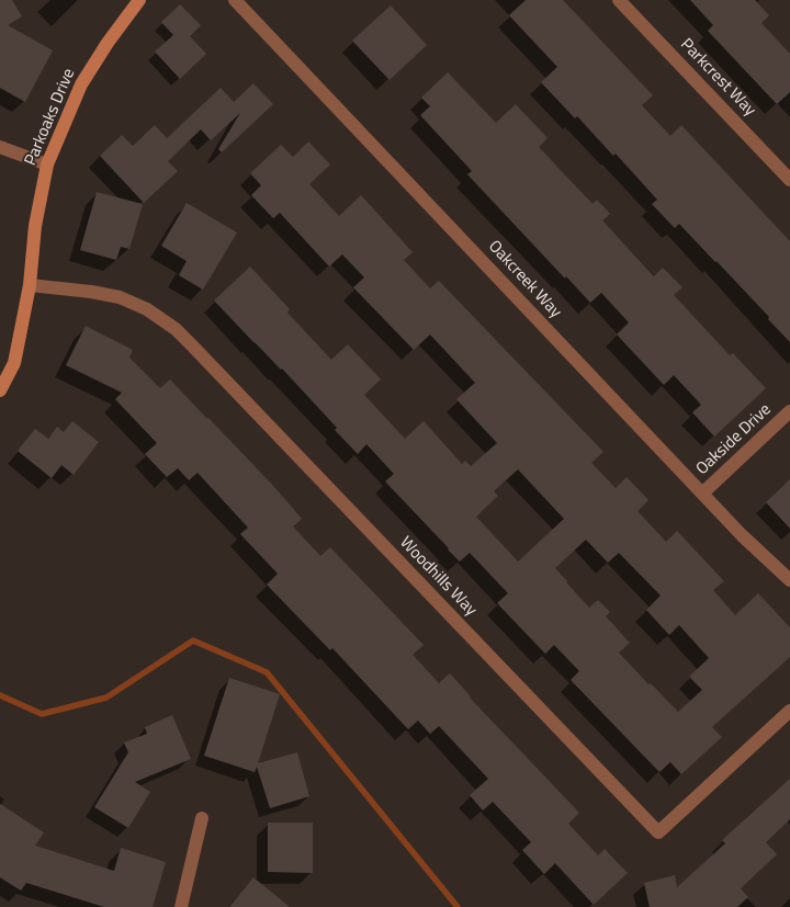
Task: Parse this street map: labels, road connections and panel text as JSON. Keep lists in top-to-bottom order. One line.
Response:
{"streets":{"street":["Parkcrest Way","Parkoaks Drive","Oakcreek Way","Oakside Drive","Woodhills Way"]},"crossings":[["Parkoaks Drive","Woodhills Way"],["Oakcreek Way","Oakside Drive"]]}
